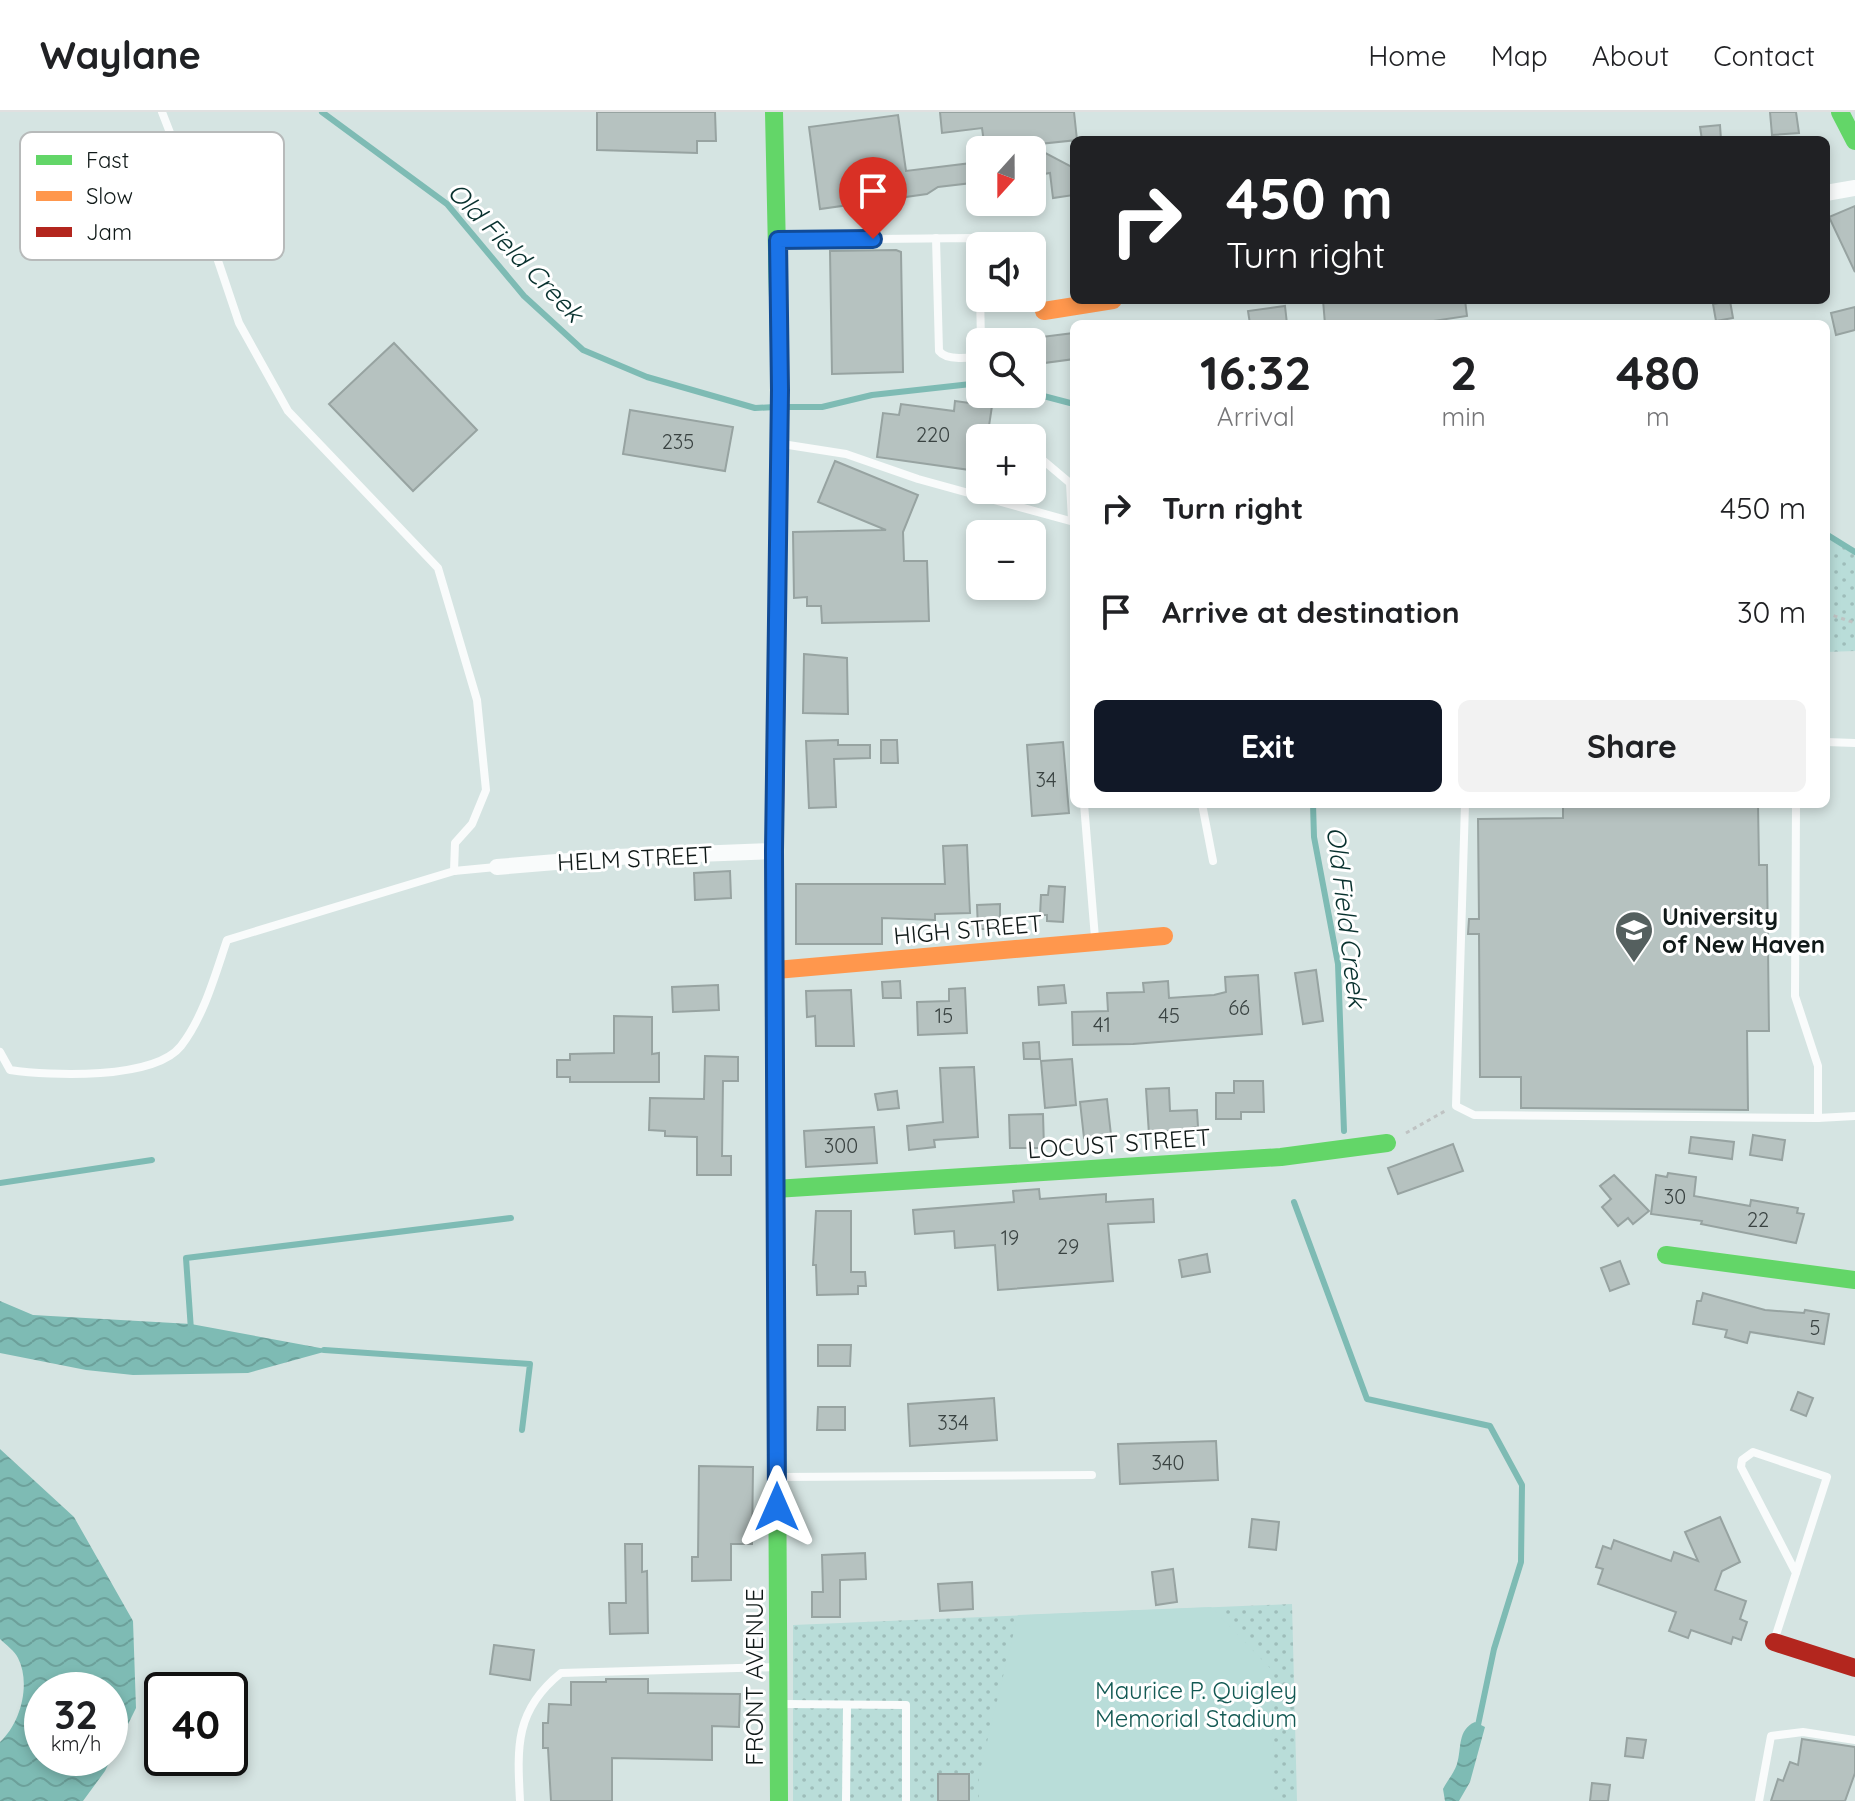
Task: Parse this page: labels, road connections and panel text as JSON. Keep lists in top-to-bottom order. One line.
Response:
{"streets":{"street":["HELM STREET","HIGH STREET","LOCUST STREET","FRONT AVENUE"]},"crossings":[["HELM STREET","FRONT AVENUE"],["HIGH STREET","FRONT AVENUE"],["LOCUST STREET","FRONT AVENUE"]],"water":["Old Field Creek"],"parks":["Maurice P. Quigley Memorial Stadium"],"places":{"school or university":["University of New Haven"]},"house_numbers":["220","235","34","66","15","45","41","300","30","22","19","29","5","334","340"],"legend":["Fast","Slow","Jam"],"north":"bottom","page":{"header":"Waylane","nav":["Home","Map","About","Contact"],"map_buttons":["+","−"],"turn":["450 m","Turn right"],"eta":["16:32","Arrival","2","min","480","m"],"list":[{"name":"Turn right","value":"450 m"},{"name":"Arrive at destination","value":"30 m"}],"buttons":["Exit","Share"],"speed":"32 km/h","limit":"40"}}
